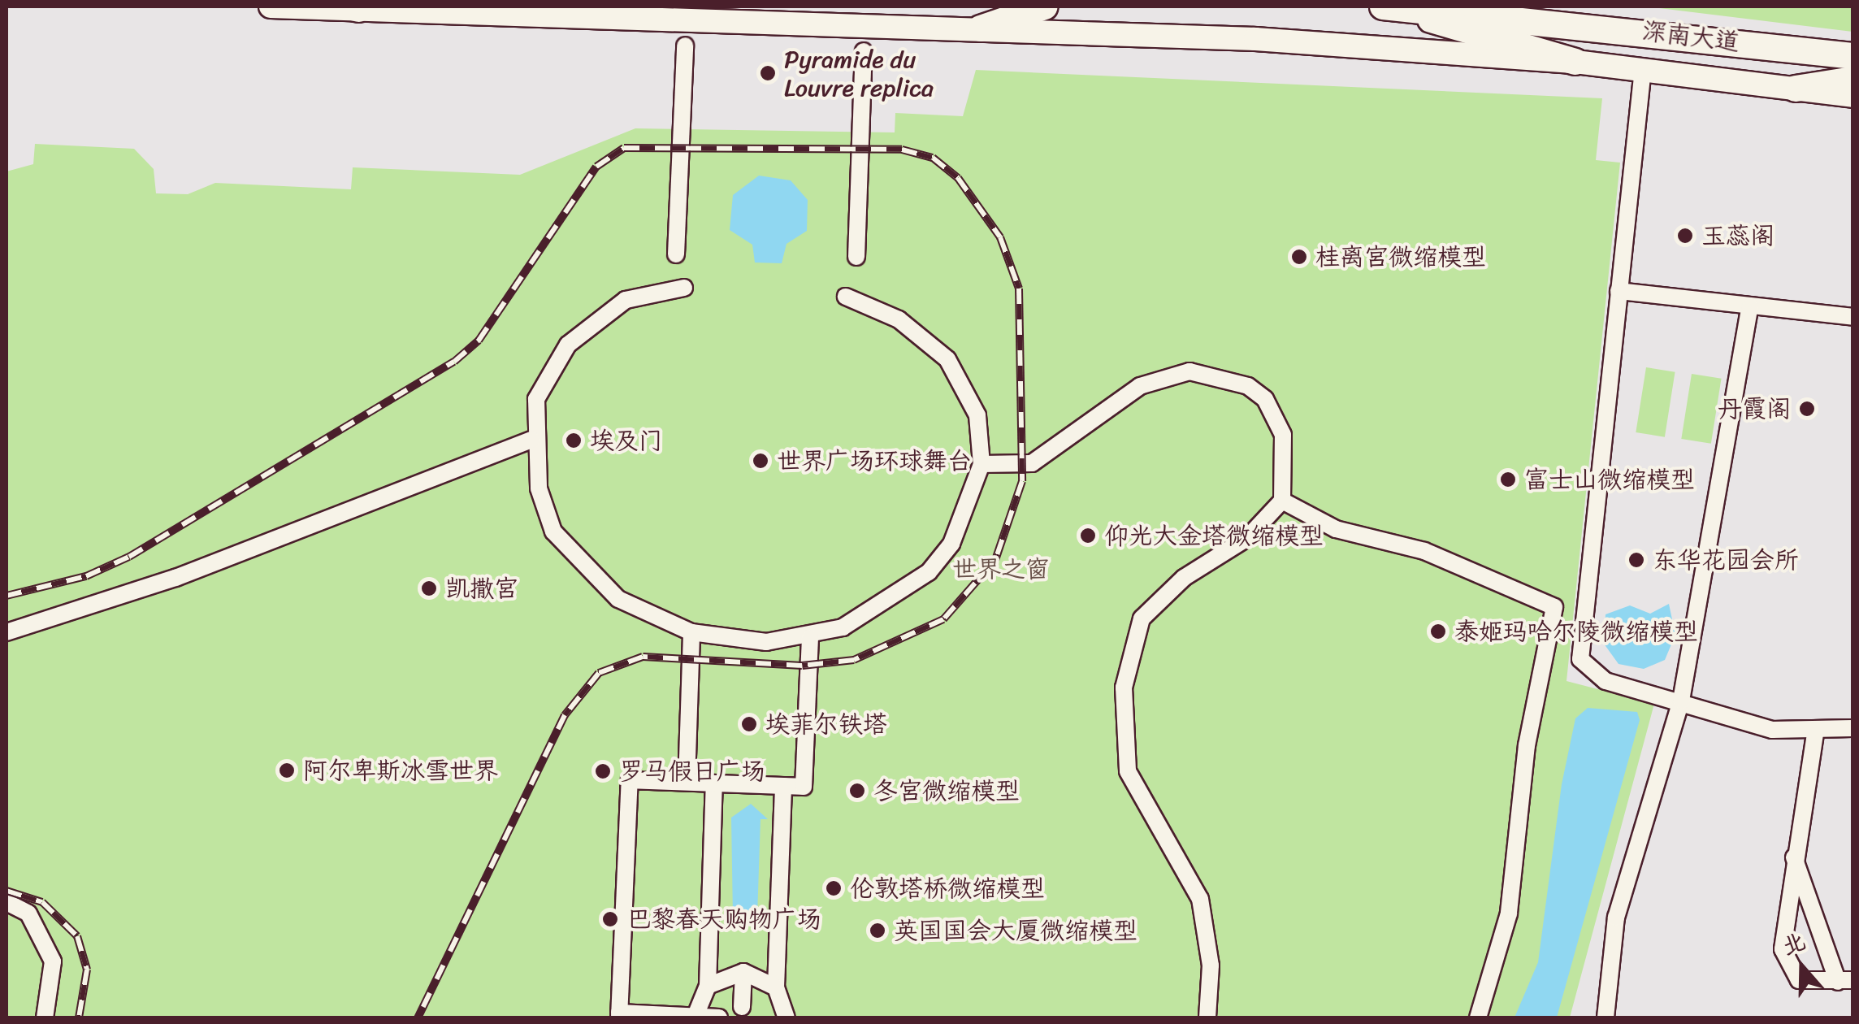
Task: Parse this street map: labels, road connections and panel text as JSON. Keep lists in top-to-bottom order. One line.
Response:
{"streets":{"main road":["深南大道"]},"parks":["世界之窗"],"places":["Pyramide du Louvre replica","玉蕊阁","桂离宫微缩模型","丹霞阁","埃及门","世界广场环球舞台","富士山微缩模型","仰光大金塔微缩模型","东华花园会所","凯撒宫","泰姬玛哈尔陵微缩模型","埃菲尔铁塔","阿尔卑斯冰雪世界","罗马假日广场","冬宫微缩模型","伦敦塔桥微缩模型","巴黎春天购物广场","英国国会大厦微缩模型"],"north":"top"}
